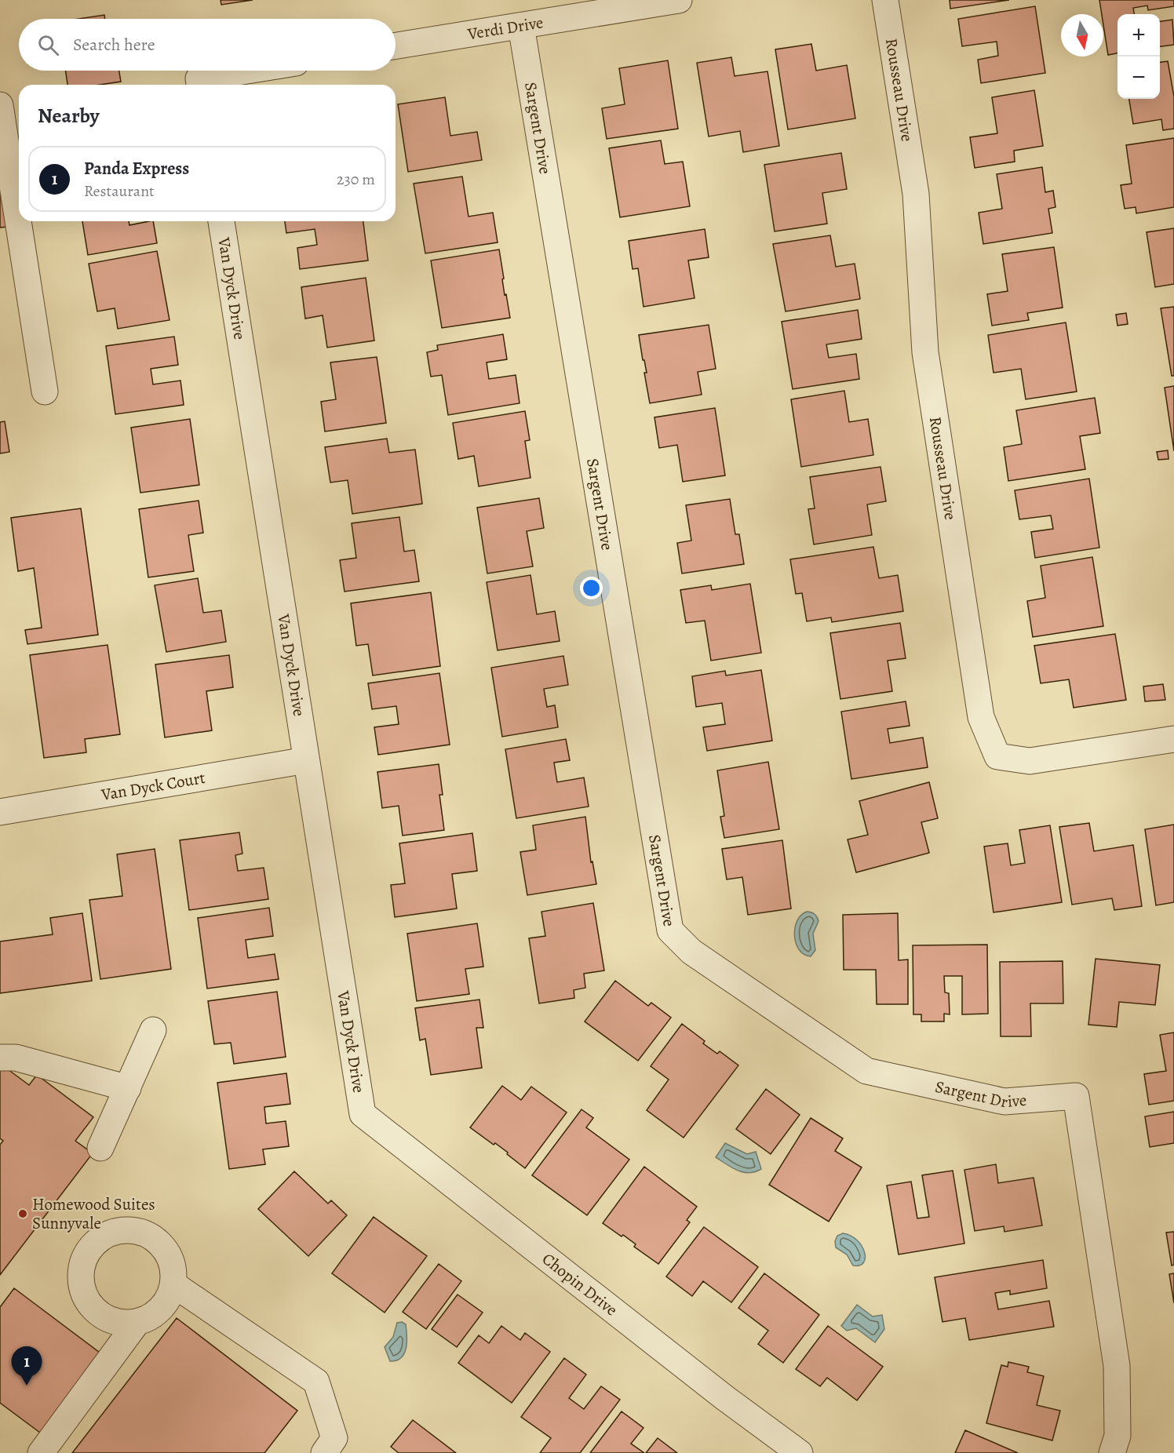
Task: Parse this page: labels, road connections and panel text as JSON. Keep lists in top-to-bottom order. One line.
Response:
{"streets":{"street":["Verdi Drive","Rousseau Drive","Sargent Drive","Van Dyck Drive","Van Dyck Court","Chopin Drive"]},"crossings":[["Verdi Drive","Sargent Drive"],["Van Dyck Drive","Van Dyck Court"],["Van Dyck Drive","Chopin Drive"]],"places":["Homewood Suites Sunnyvale"],"north":"bottom","page":{"map_buttons":["+","−"],"search":"Search here","heading":"Nearby","list":[{"mark":"1","name":"Panda Express","note":"Restaurant","value":"230 m"}],"pins":"1"}}
